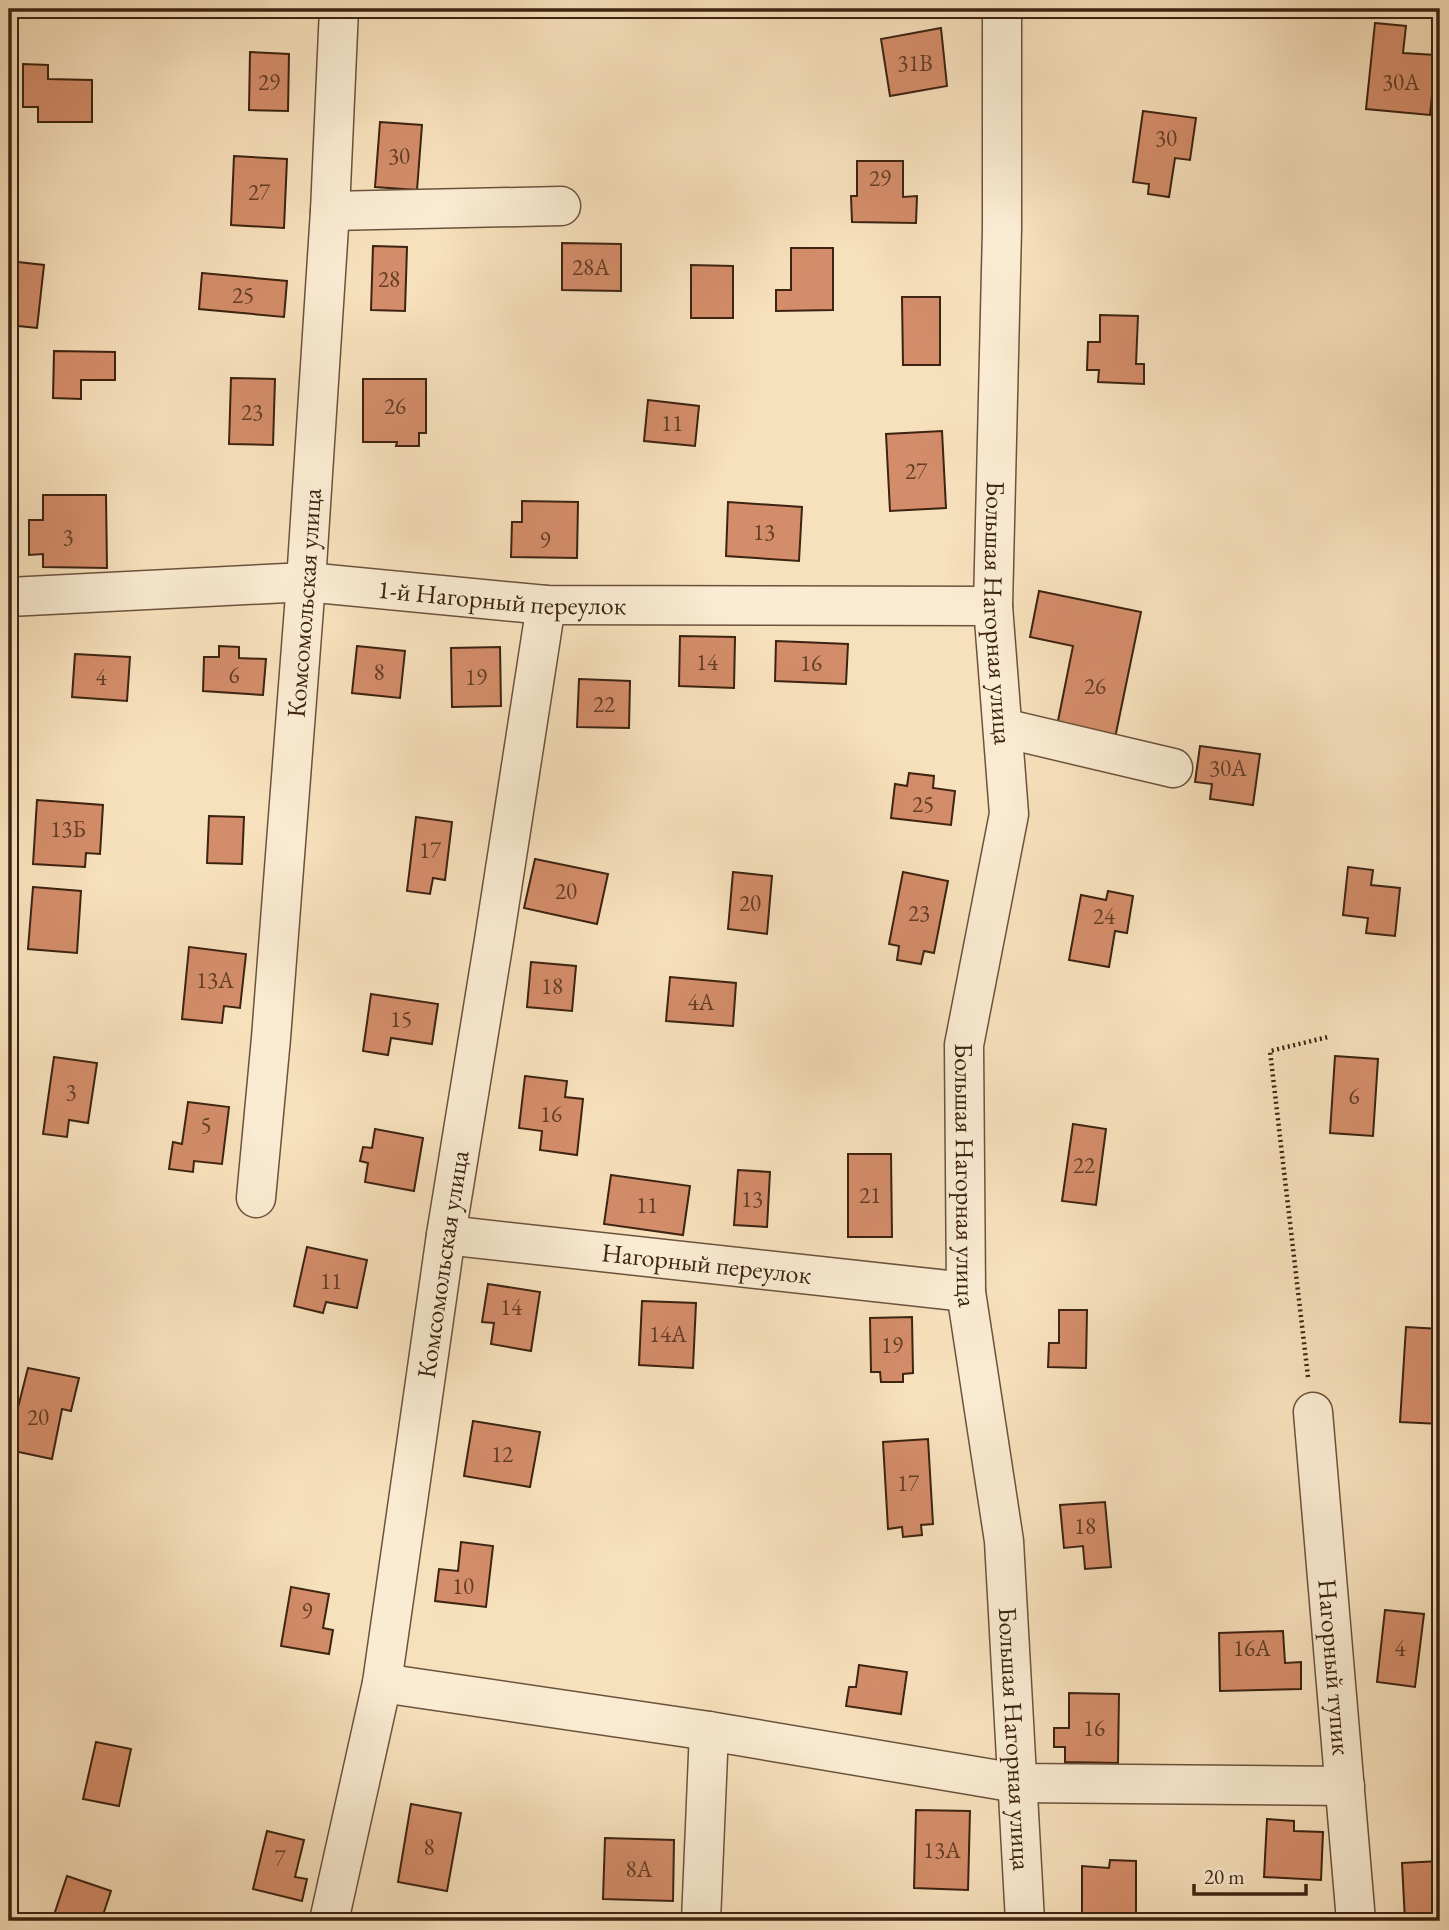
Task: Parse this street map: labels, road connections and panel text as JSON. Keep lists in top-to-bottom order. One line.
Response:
{"streets":{"street":["1-й Нагорный переулок","Комсомольская улица","Большая Нагорная улица","Нагорный переулок","Нагорный тупик"]},"crossings":[["1-й Нагорный переулок","Комсомольская улица"],["1-й Нагорный переулок","Большая Нагорная улица"],["Комсомольская улица","Нагорный переулок"],["Большая Нагорная улица","Нагорный переулок"]],"house_numbers":["31В","29","30А","30","30","29","27","28А","28","25","26","23","11","27","13","3","9","14","16","8","6","4","19","26","22","30А","25","13Б","17","20","20","23","24","13А","18","4А","15","3","6","16","5","22","21","13","11","11","14","14А","19","20","12","17","18","10","9","16А","4","16","8","13А","7","8А"],"scale_bar":"20 m"}
